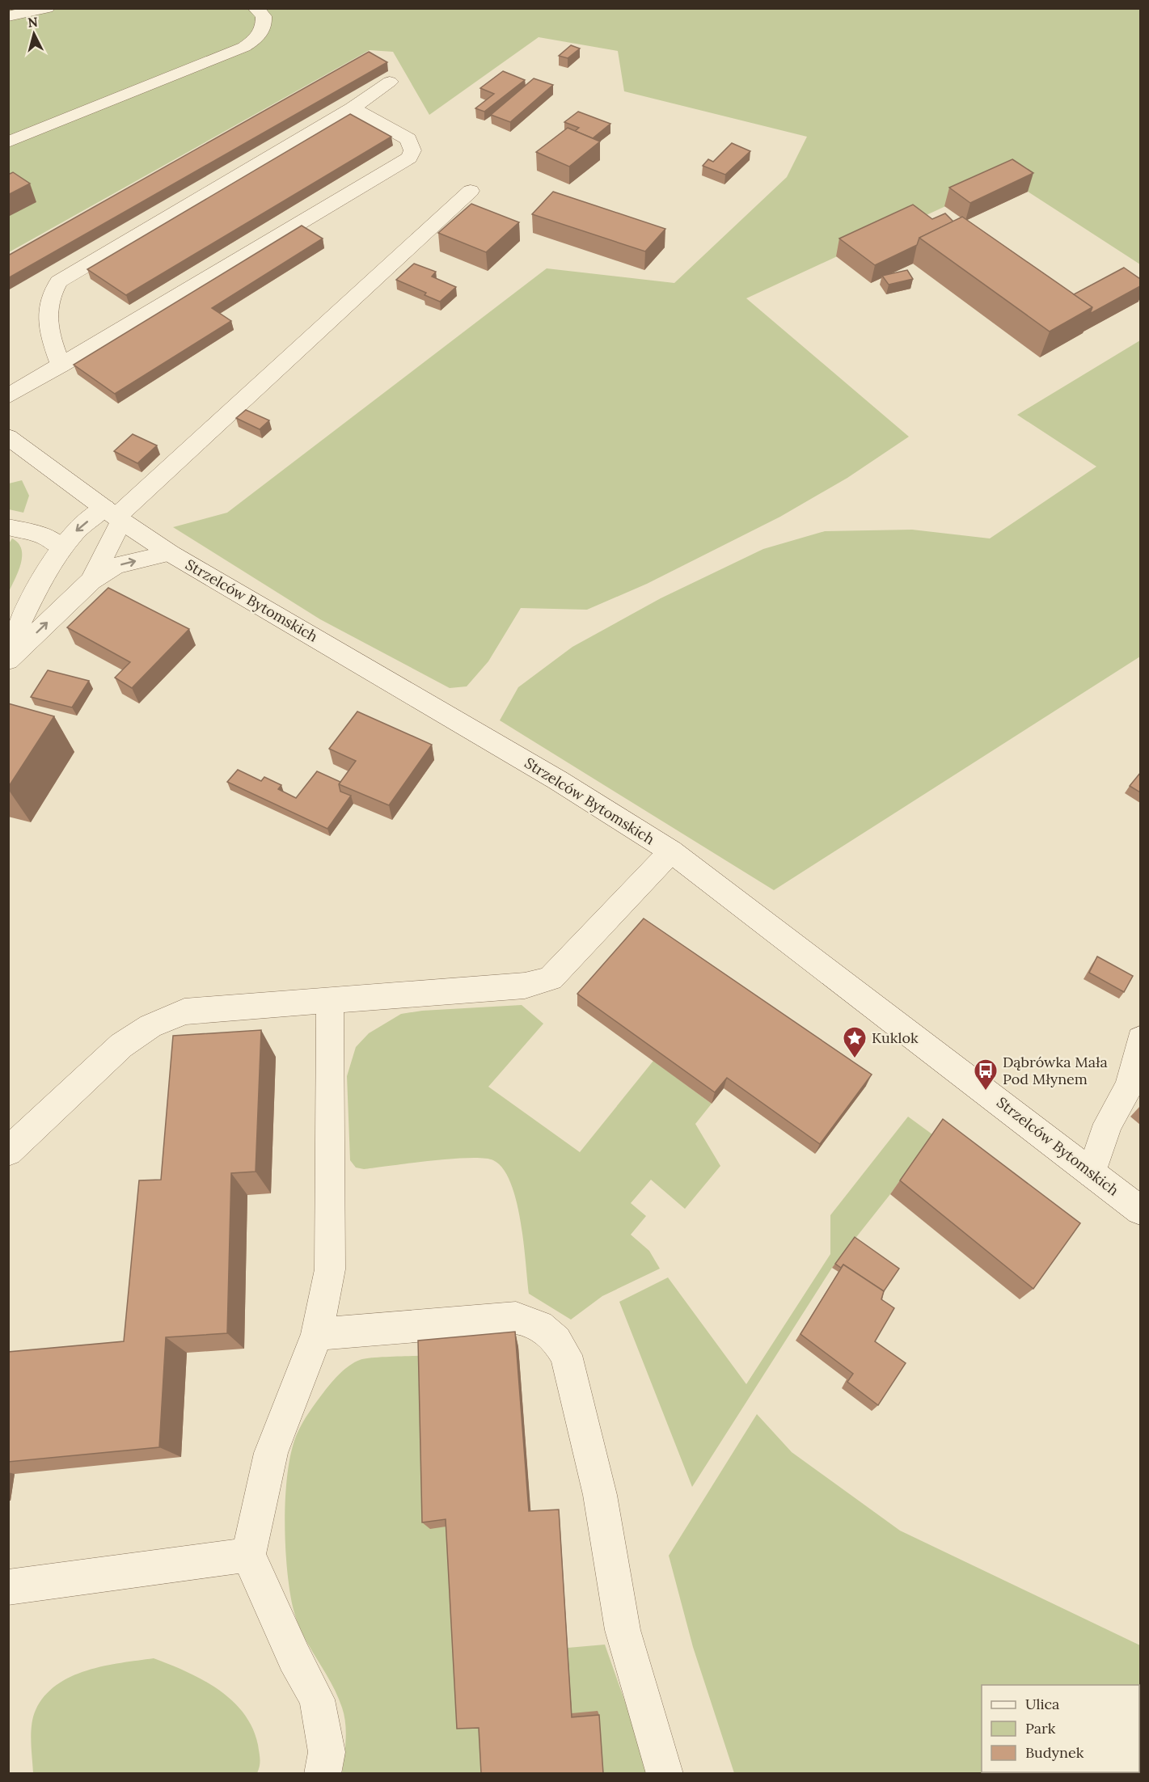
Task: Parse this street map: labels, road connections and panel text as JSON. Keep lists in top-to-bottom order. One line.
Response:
{"streets":{"street":["Strzelców Bytomskich"]},"places":{"place":["Kuklok"],"bus stop":["Dąbrówka Mała Pod Młynem"]},"legend":["Ulica","Park","Budynek"],"north":"top"}
